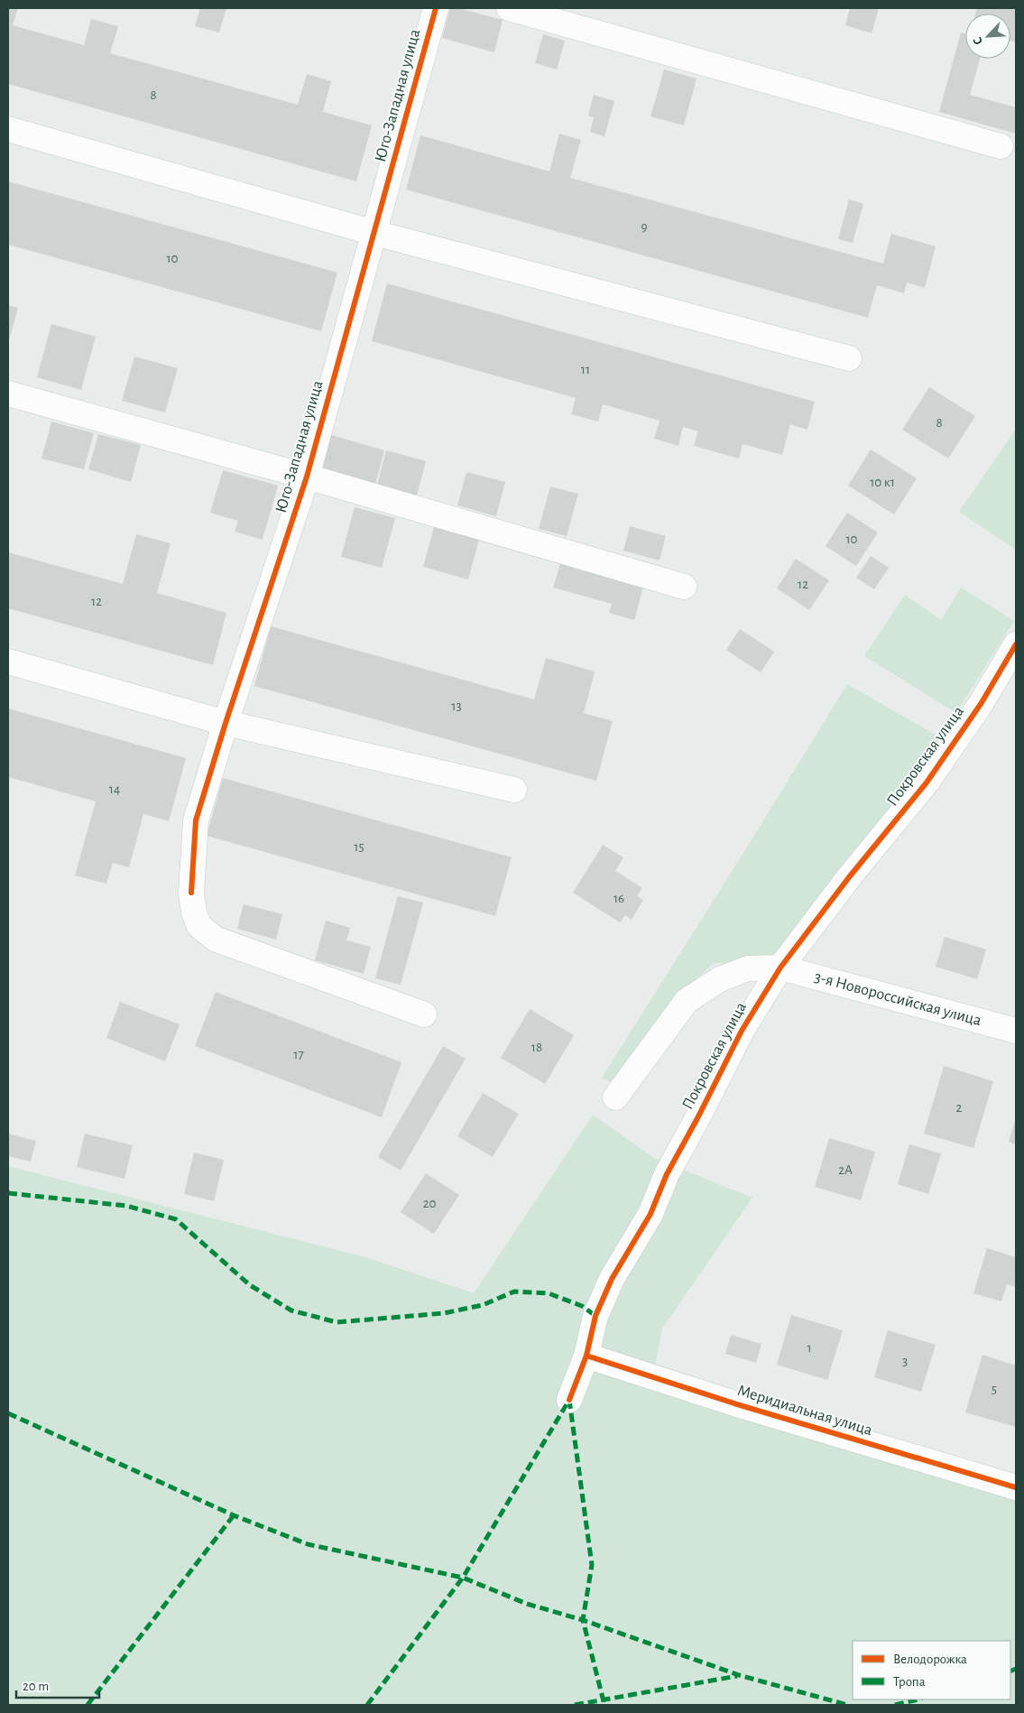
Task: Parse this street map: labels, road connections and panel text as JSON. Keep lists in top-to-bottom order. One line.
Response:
{"streets":{"street":["Юго-Западная улица","Покровская улица","3-я Новороссийская улица","Меридиальная улица"]},"crossings":[["Покровская улица","3-я Новороссийская улица"],["Покровская улица","Меридиальная улица"]],"house_numbers":["8","9","10","11","8","10 к1","10","12","12","13","14","15","16","18","17","2","2А","20","1","3","5"],"legend":["Велодорожка","Тропа"],"scale_bar":"20 m","north":"bottom left"}
